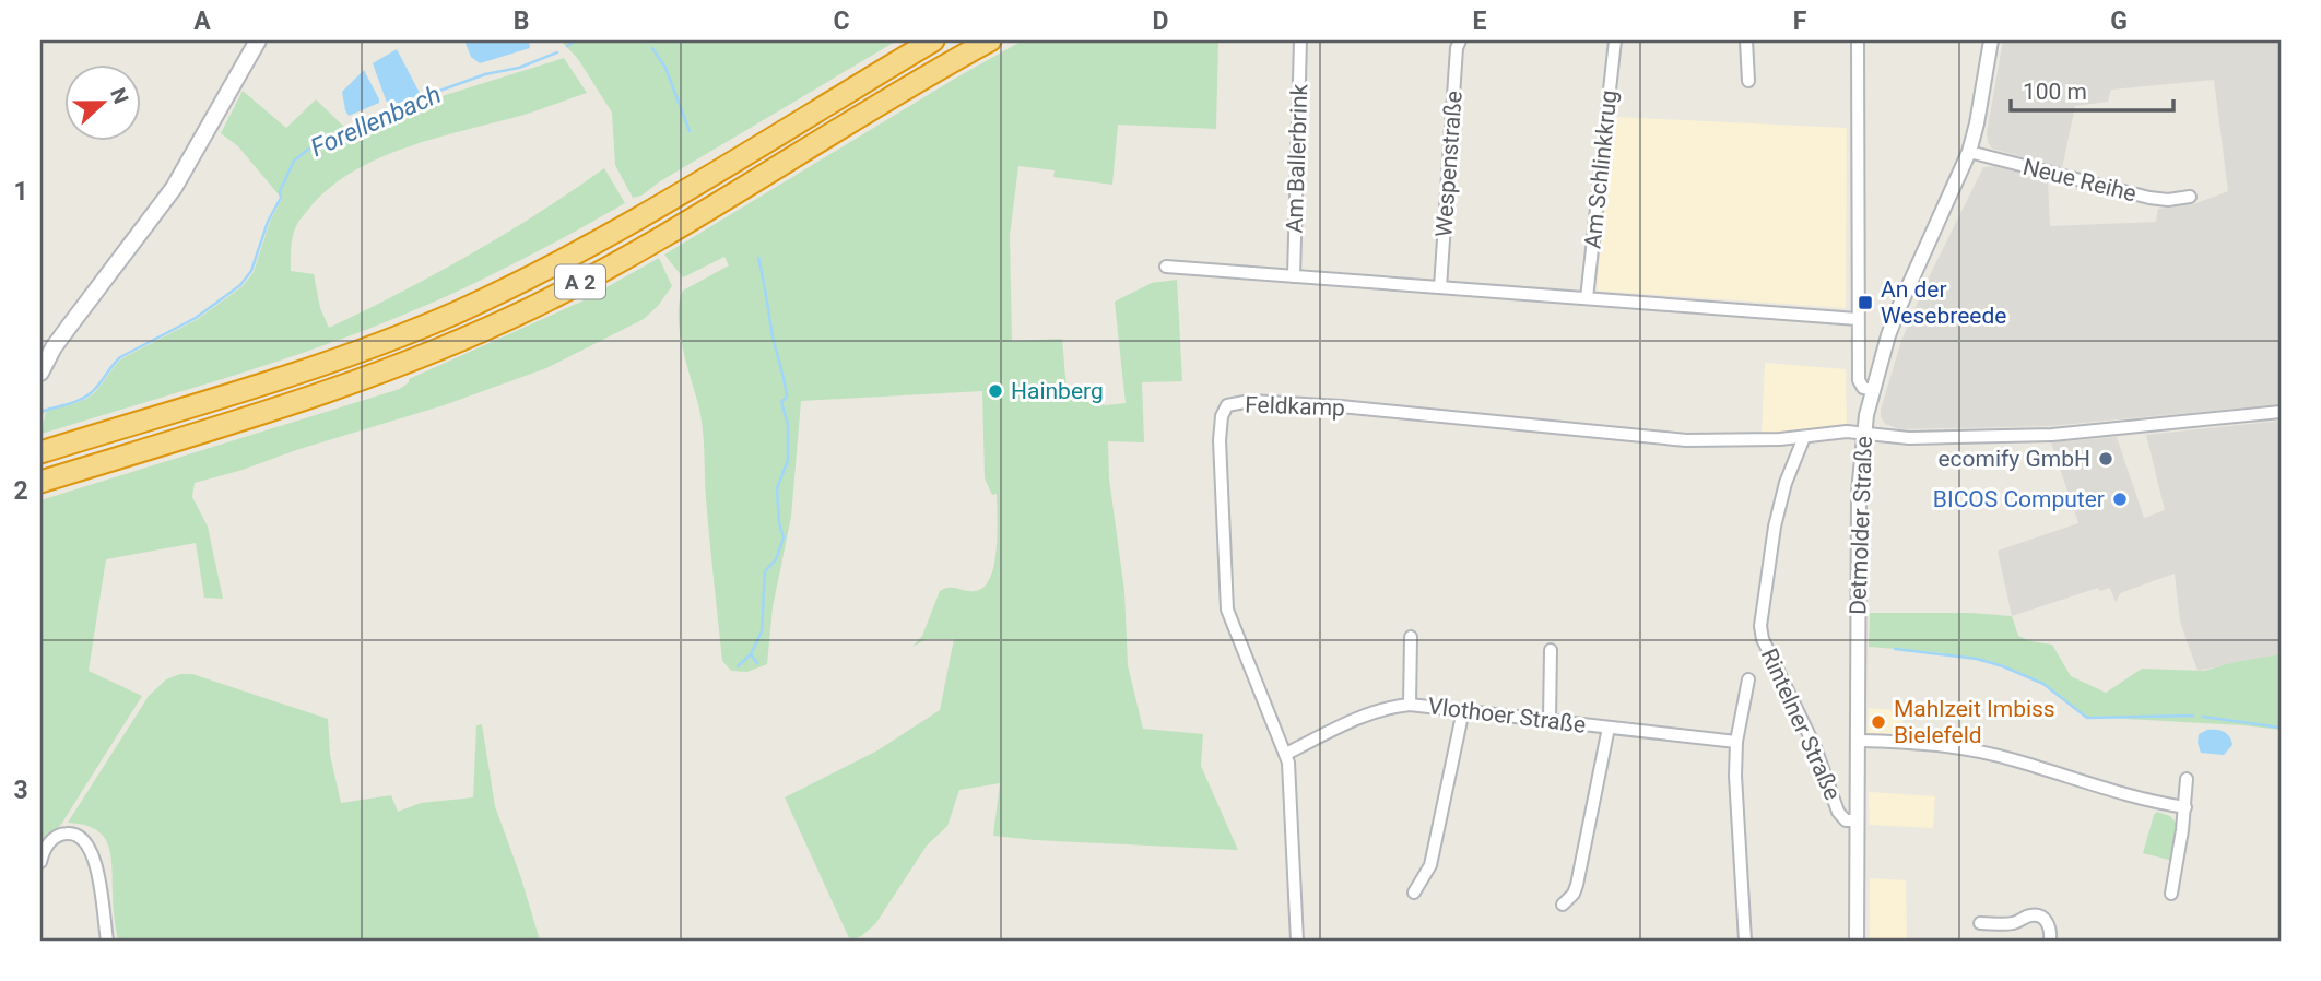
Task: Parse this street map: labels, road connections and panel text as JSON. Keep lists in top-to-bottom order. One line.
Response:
{"streets":{"highway":["A 2"],"street":["Am Ballerbrink","Wespenstraße","Am Schlinkkrug","Neue Reihe","Feldkamp","Detmolder Straße","Vlothoer Straße","Rintelner Straße"]},"crossings":[["Neue Reihe","Detmolder Straße"],["Feldkamp","Detmolder Straße"],["Feldkamp","Vlothoer Straße"],["Feldkamp","Rintelner Straße"],["Detmolder Straße","Rintelner Straße"],["Vlothoer Straße","Rintelner Straße"]],"water":["Forellenbach"],"places":{"transit":["An der Wesebreede"],"other":["Hainberg","ecomify GmbH","BICOS Computer","Mahlzeit Imbiss Bielefeld"]},"scale_bar":"100 m","north":"right","grid":{"columns":["A","B","C","D","E","F","G"],"rows":["1","2","3"]}}
